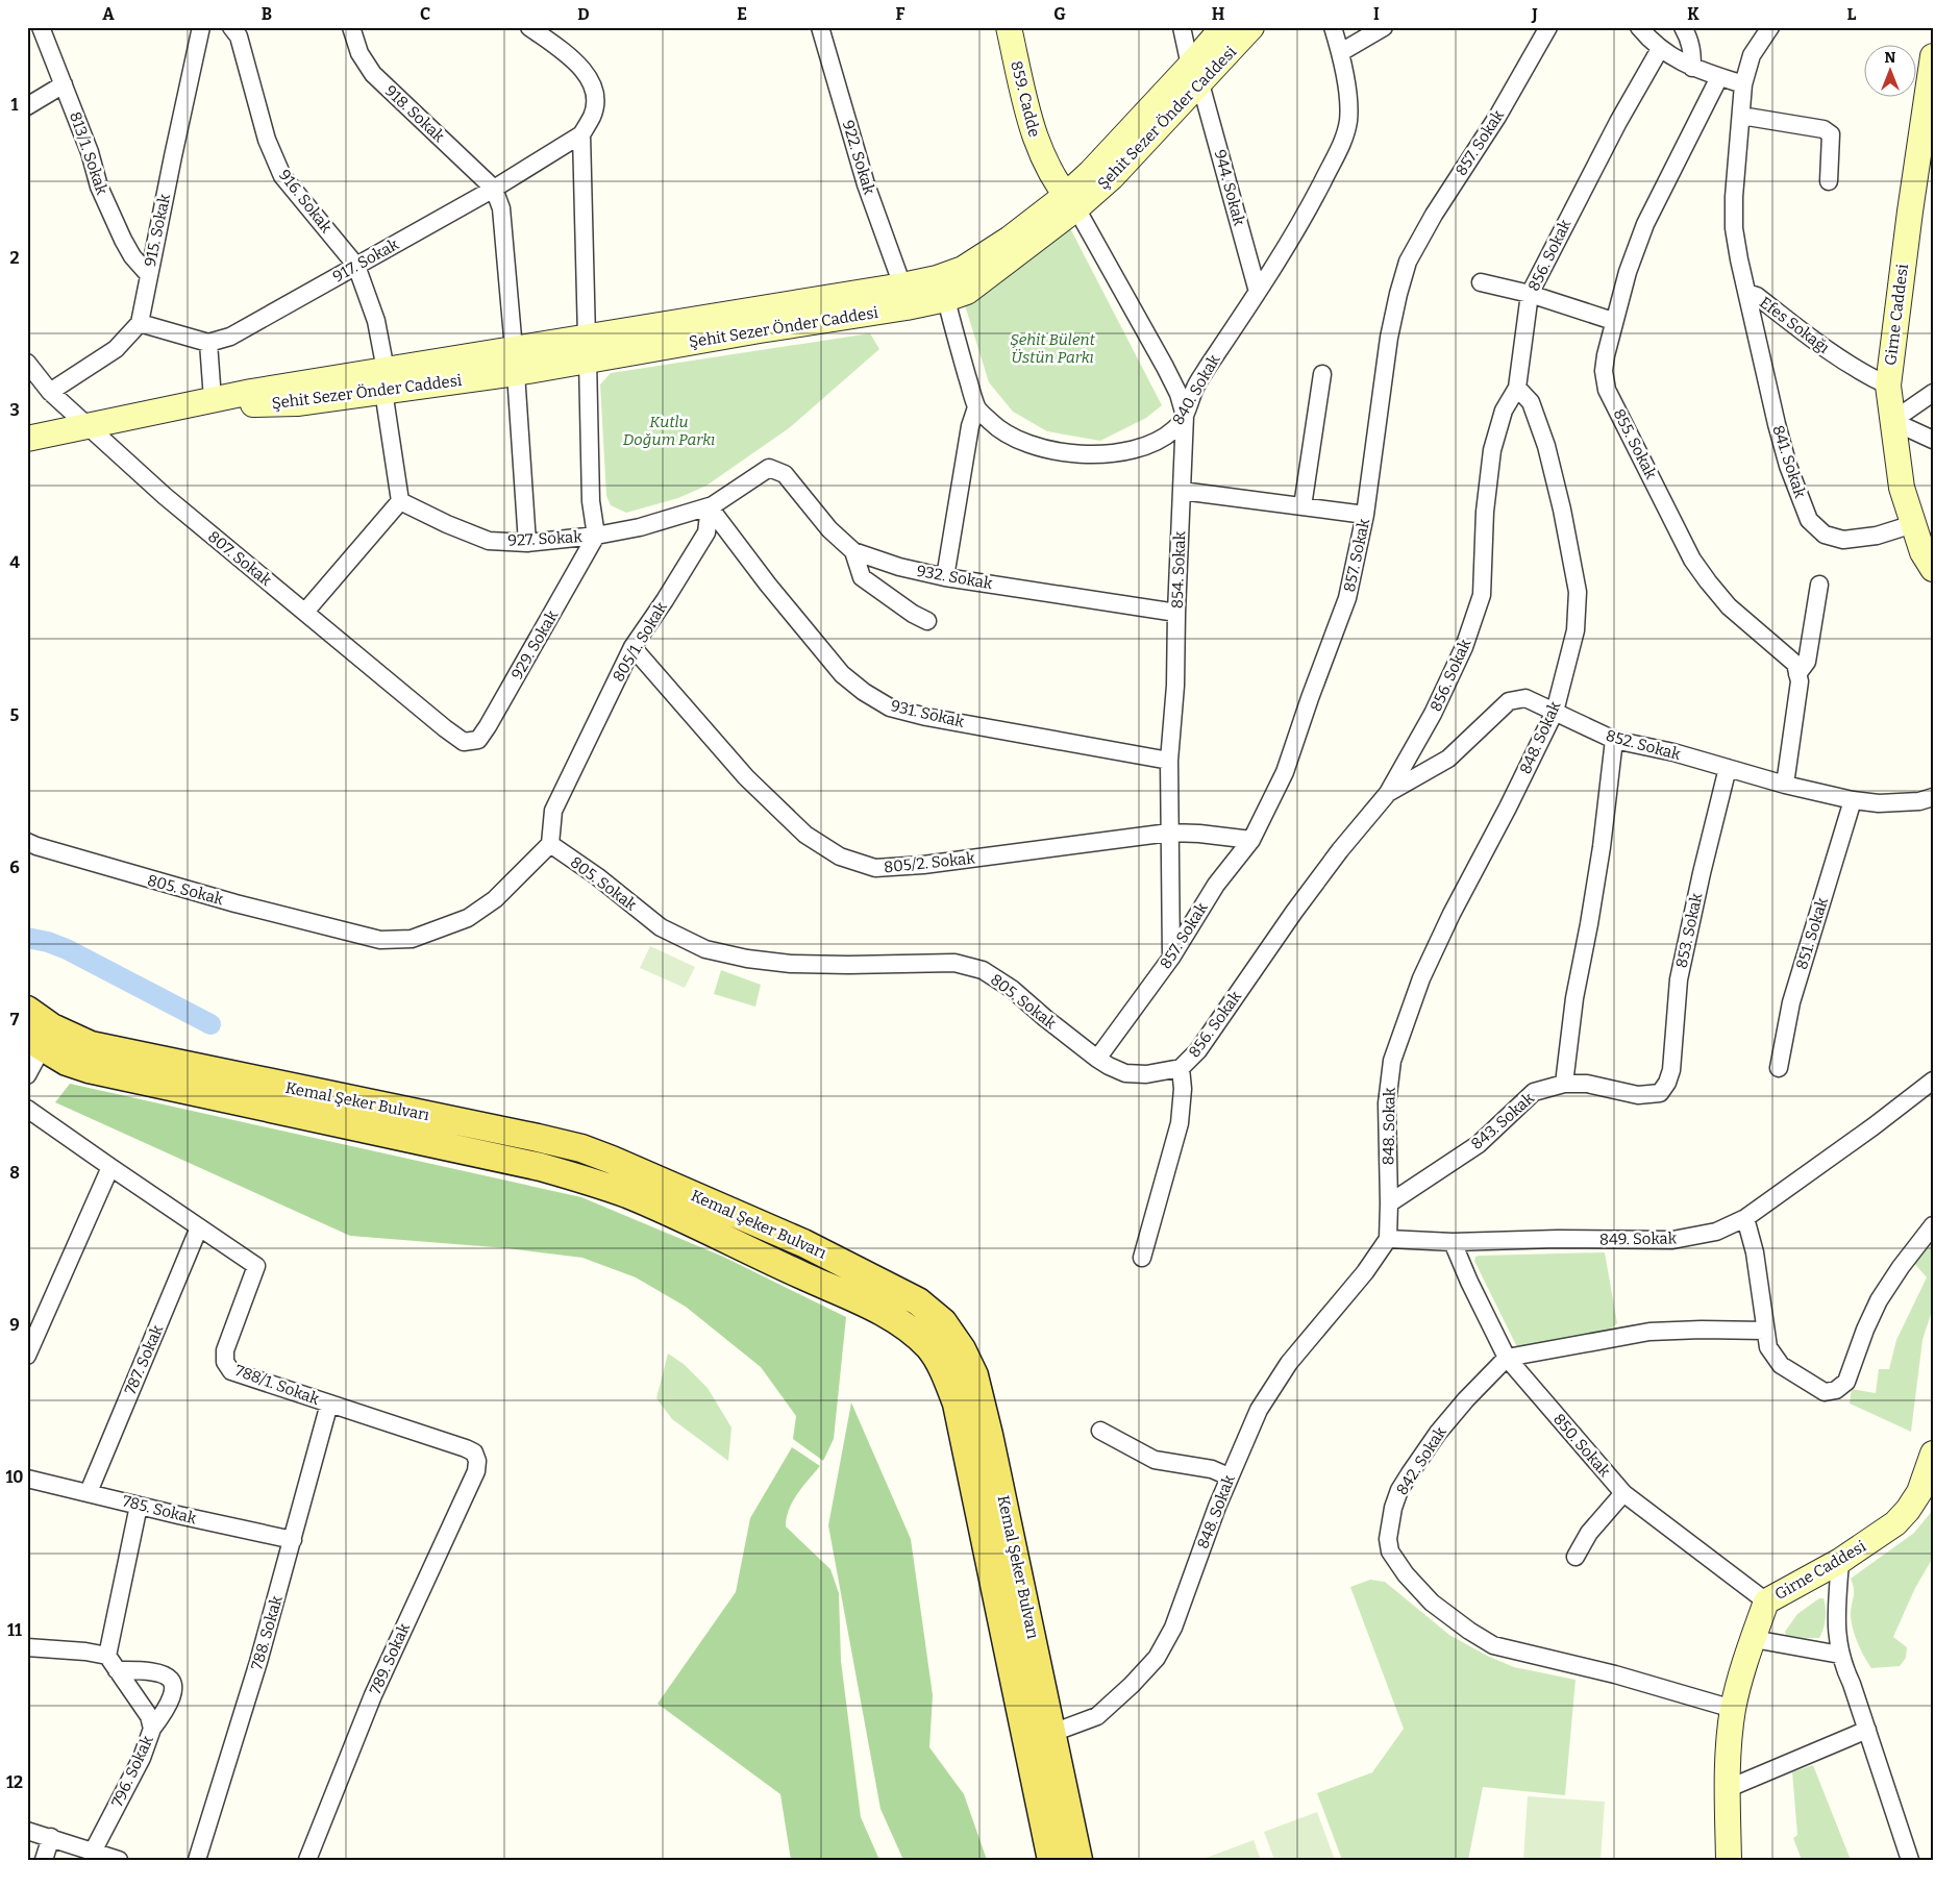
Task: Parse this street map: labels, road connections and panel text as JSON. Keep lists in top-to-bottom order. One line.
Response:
{"streets":{"main road":["Kemal Şeker Bulvarı"],"street":["859. Cadde","918. Sokak","Şehit Sezer Önder Caddesi","857. Sokak","813/1. Sokak","922. Sokak","944. Sokak","916. Sokak","915. Sokak","856. Sokak","917. Sokak","Girne Caddesi","Efes Sokağı","840. Sokak","855. Sokak","841. Sokak","927. Sokak","807. Sokak","854. Sokak","932. Sokak","805/1. Sokak","929. Sokak","931. Sokak","848. Sokak","852. Sokak","805/2. Sokak","805. Sokak","853. Sokak","851. Sokak","843. Sokak","849. Sokak","787. Sokak","788/1. Sokak","850. Sokak","842. Sokak","785. Sokak","788. Sokak","789. Sokak","796. Sokak"]},"crossings":[["859. Cadde","Şehit Sezer Önder Caddesi"],["859. Cadde","854. Sokak"],["918. Sokak","917. Sokak"],["Şehit Sezer Önder Caddesi","922. Sokak"],["Şehit Sezer Önder Caddesi","944. Sokak"],["Şehit Sezer Önder Caddesi","916. Sokak"],["Şehit Sezer Önder Caddesi","840. Sokak"],["Şehit Sezer Önder Caddesi","807. Sokak"],["Şehit Sezer Önder Caddesi","854. Sokak"],["857. Sokak","854. Sokak"],["857. Sokak","805/2. Sokak"],["857. Sokak","805. Sokak"],["813/1. Sokak","915. Sokak"],["944. Sokak","840. Sokak"],["916. Sokak","917. Sokak"],["856. Sokak","848. Sokak"],["856. Sokak","852. Sokak"],["856. Sokak","805. Sokak"],["Girne Caddesi","Efes Sokağı"],["Girne Caddesi","841. Sokak"],["Girne Caddesi","850. Sokak"],["Girne Caddesi","842. Sokak"],["Efes Sokağı","841. Sokak"],["840. Sokak","854. Sokak"],["927. Sokak","932. Sokak"],["927. Sokak","805/1. Sokak"],["927. Sokak","929. Sokak"],["927. Sokak","931. Sokak"],["807. Sokak","929. Sokak"],["854. Sokak","932. Sokak"],["854. Sokak","931. Sokak"],["854. Sokak","805/2. Sokak"],["932. Sokak","805/1. Sokak"],["932. Sokak","931. Sokak"],["805/1. Sokak","931. Sokak"],["805/1. Sokak","805/2. Sokak"],["805/1. Sokak","805. Sokak"],["848. Sokak","852. Sokak"],["848. Sokak","Kemal Şeker Bulvarı"],["848. Sokak","843. Sokak"],["848. Sokak","849. Sokak"],["852. Sokak","853. Sokak"],["852. Sokak","851. Sokak"],["853. Sokak","843. Sokak"],["849. Sokak","850. Sokak"],["787. Sokak","788/1. Sokak"],["787. Sokak","785. Sokak"],["788/1. Sokak","788. Sokak"],["788/1. Sokak","789. Sokak"],["850. Sokak","842. Sokak"],["785. Sokak","788. Sokak"]],"parks":["Şehit Bülent Üstün Parkı","Kutlu Doğum Parkı"],"north":"top","grid":{"columns":["A","B","C","D","E","F","G","H","I","J","K","L"],"rows":["1","2","3","4","5","6","7","8","9","10","11","12"]}}
